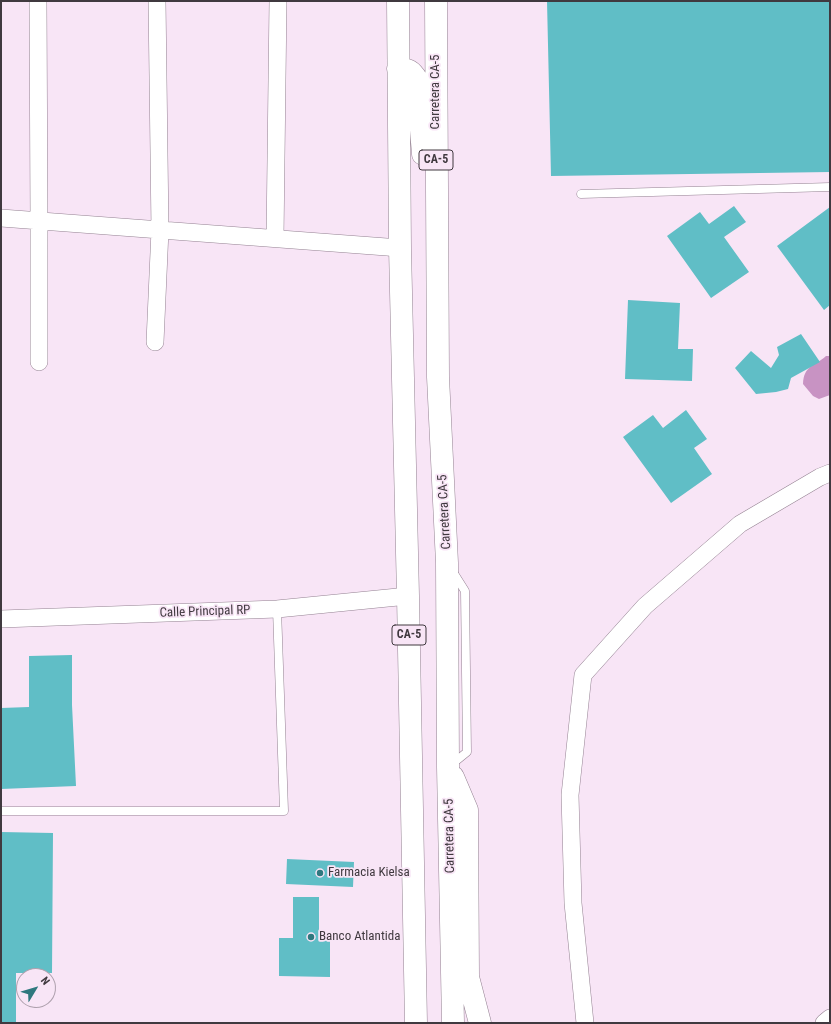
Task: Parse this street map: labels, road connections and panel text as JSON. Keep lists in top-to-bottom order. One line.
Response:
{"streets":{"highway":["Carretera CA-5","CA-5"],"street":["Calle Principal RP"]},"crossings":[["CA-5","Calle Principal RP"]],"places":["Farmacia Kielsa","Banco Atlantida"],"north":"top right"}
